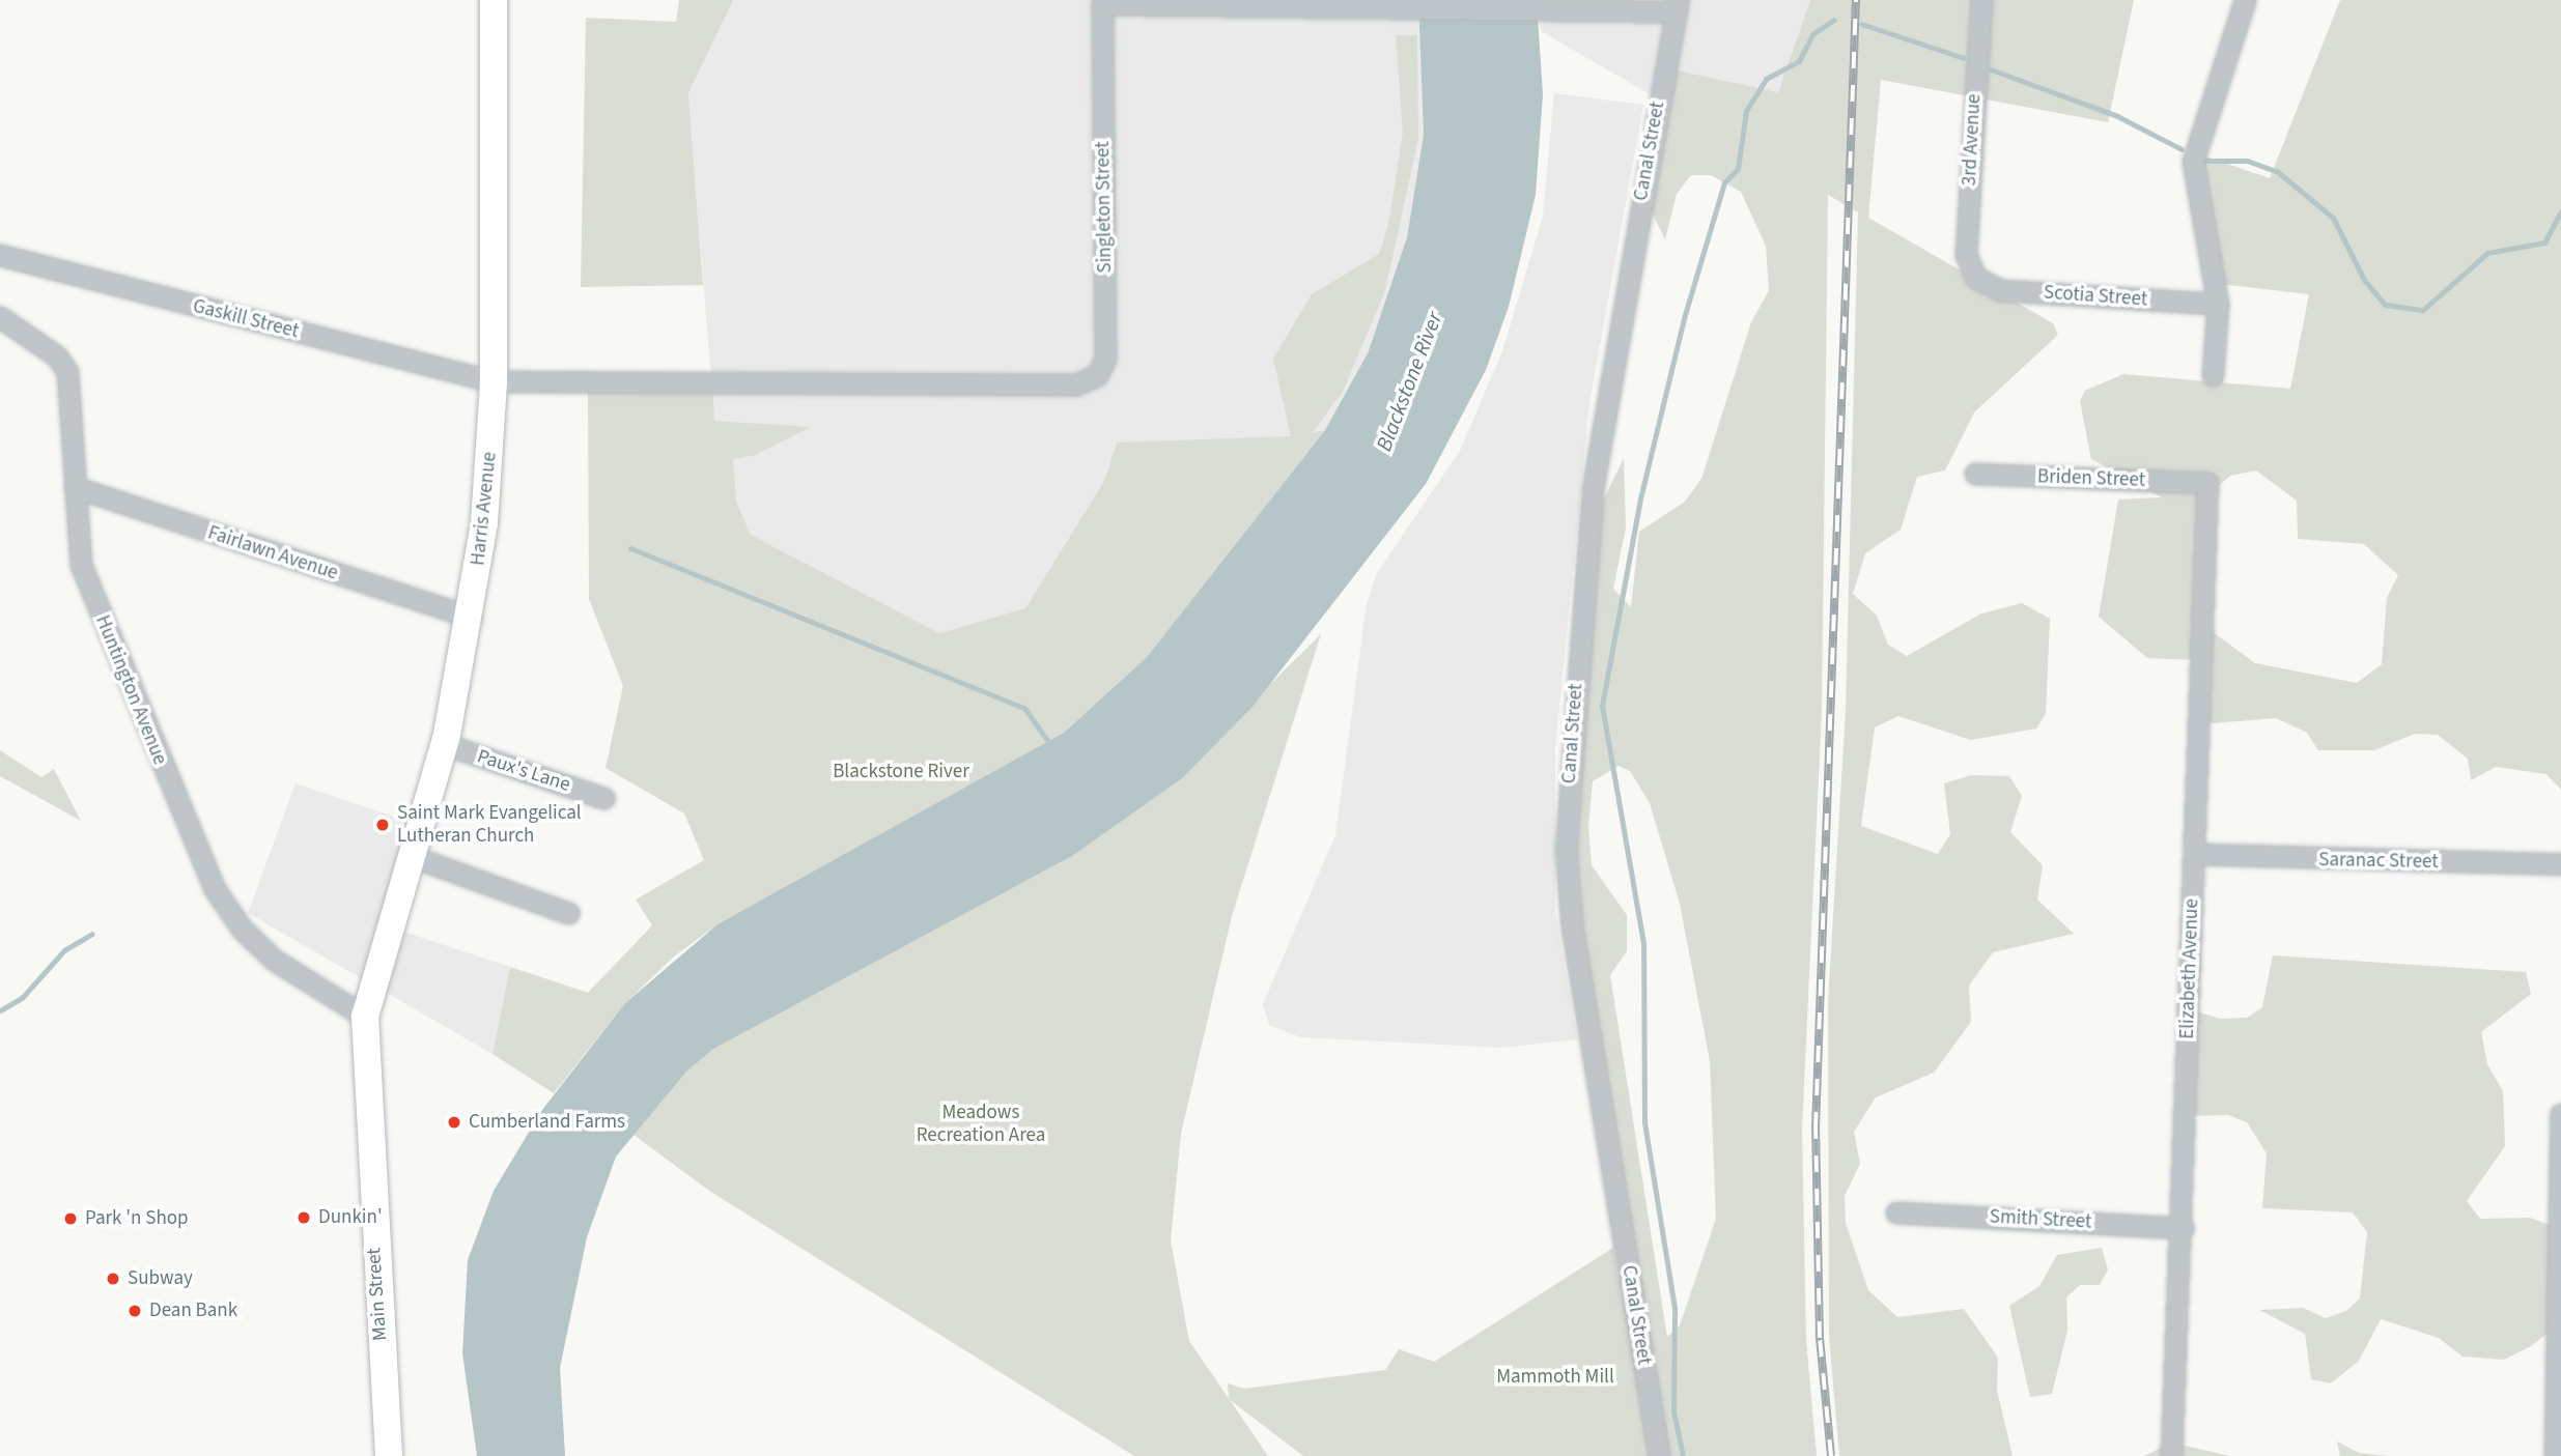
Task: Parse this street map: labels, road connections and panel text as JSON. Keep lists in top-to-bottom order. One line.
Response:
{"streets":{"main road":["Harris Avenue","Main Street"],"street":["3rd Avenue","Canal Street","Singleton Street","Scotia Street","Gaskill Street","Briden Street","Fairlawn Avenue","Huntington Avenue","Paux's Lane","Saranac Street","Elizabeth Avenue","Smith Street"]},"crossings":[["3rd Avenue","Scotia Street"],["Canal Street","Singleton Street"],["Singleton Street","Gaskill Street"],["Singleton Street","Harris Avenue"],["Gaskill Street","Harris Avenue"],["Briden Street","Elizabeth Avenue"],["Harris Avenue","Fairlawn Avenue"],["Harris Avenue","Huntington Avenue"],["Harris Avenue","Paux's Lane"],["Harris Avenue","Main Street"],["Fairlawn Avenue","Huntington Avenue"],["Huntington Avenue","Main Street"],["Saranac Street","Elizabeth Avenue"],["Elizabeth Avenue","Smith Street"]],"water":["Blackstone River"],"parks":["Blackstone River","Meadows Recreation Area","Mammoth Mill"],"places":["Saint Mark Evangelical Lutheran Church","Cumberland Farms","Dunkin'","Park 'n Shop","Subway","Dean Bank"]}
